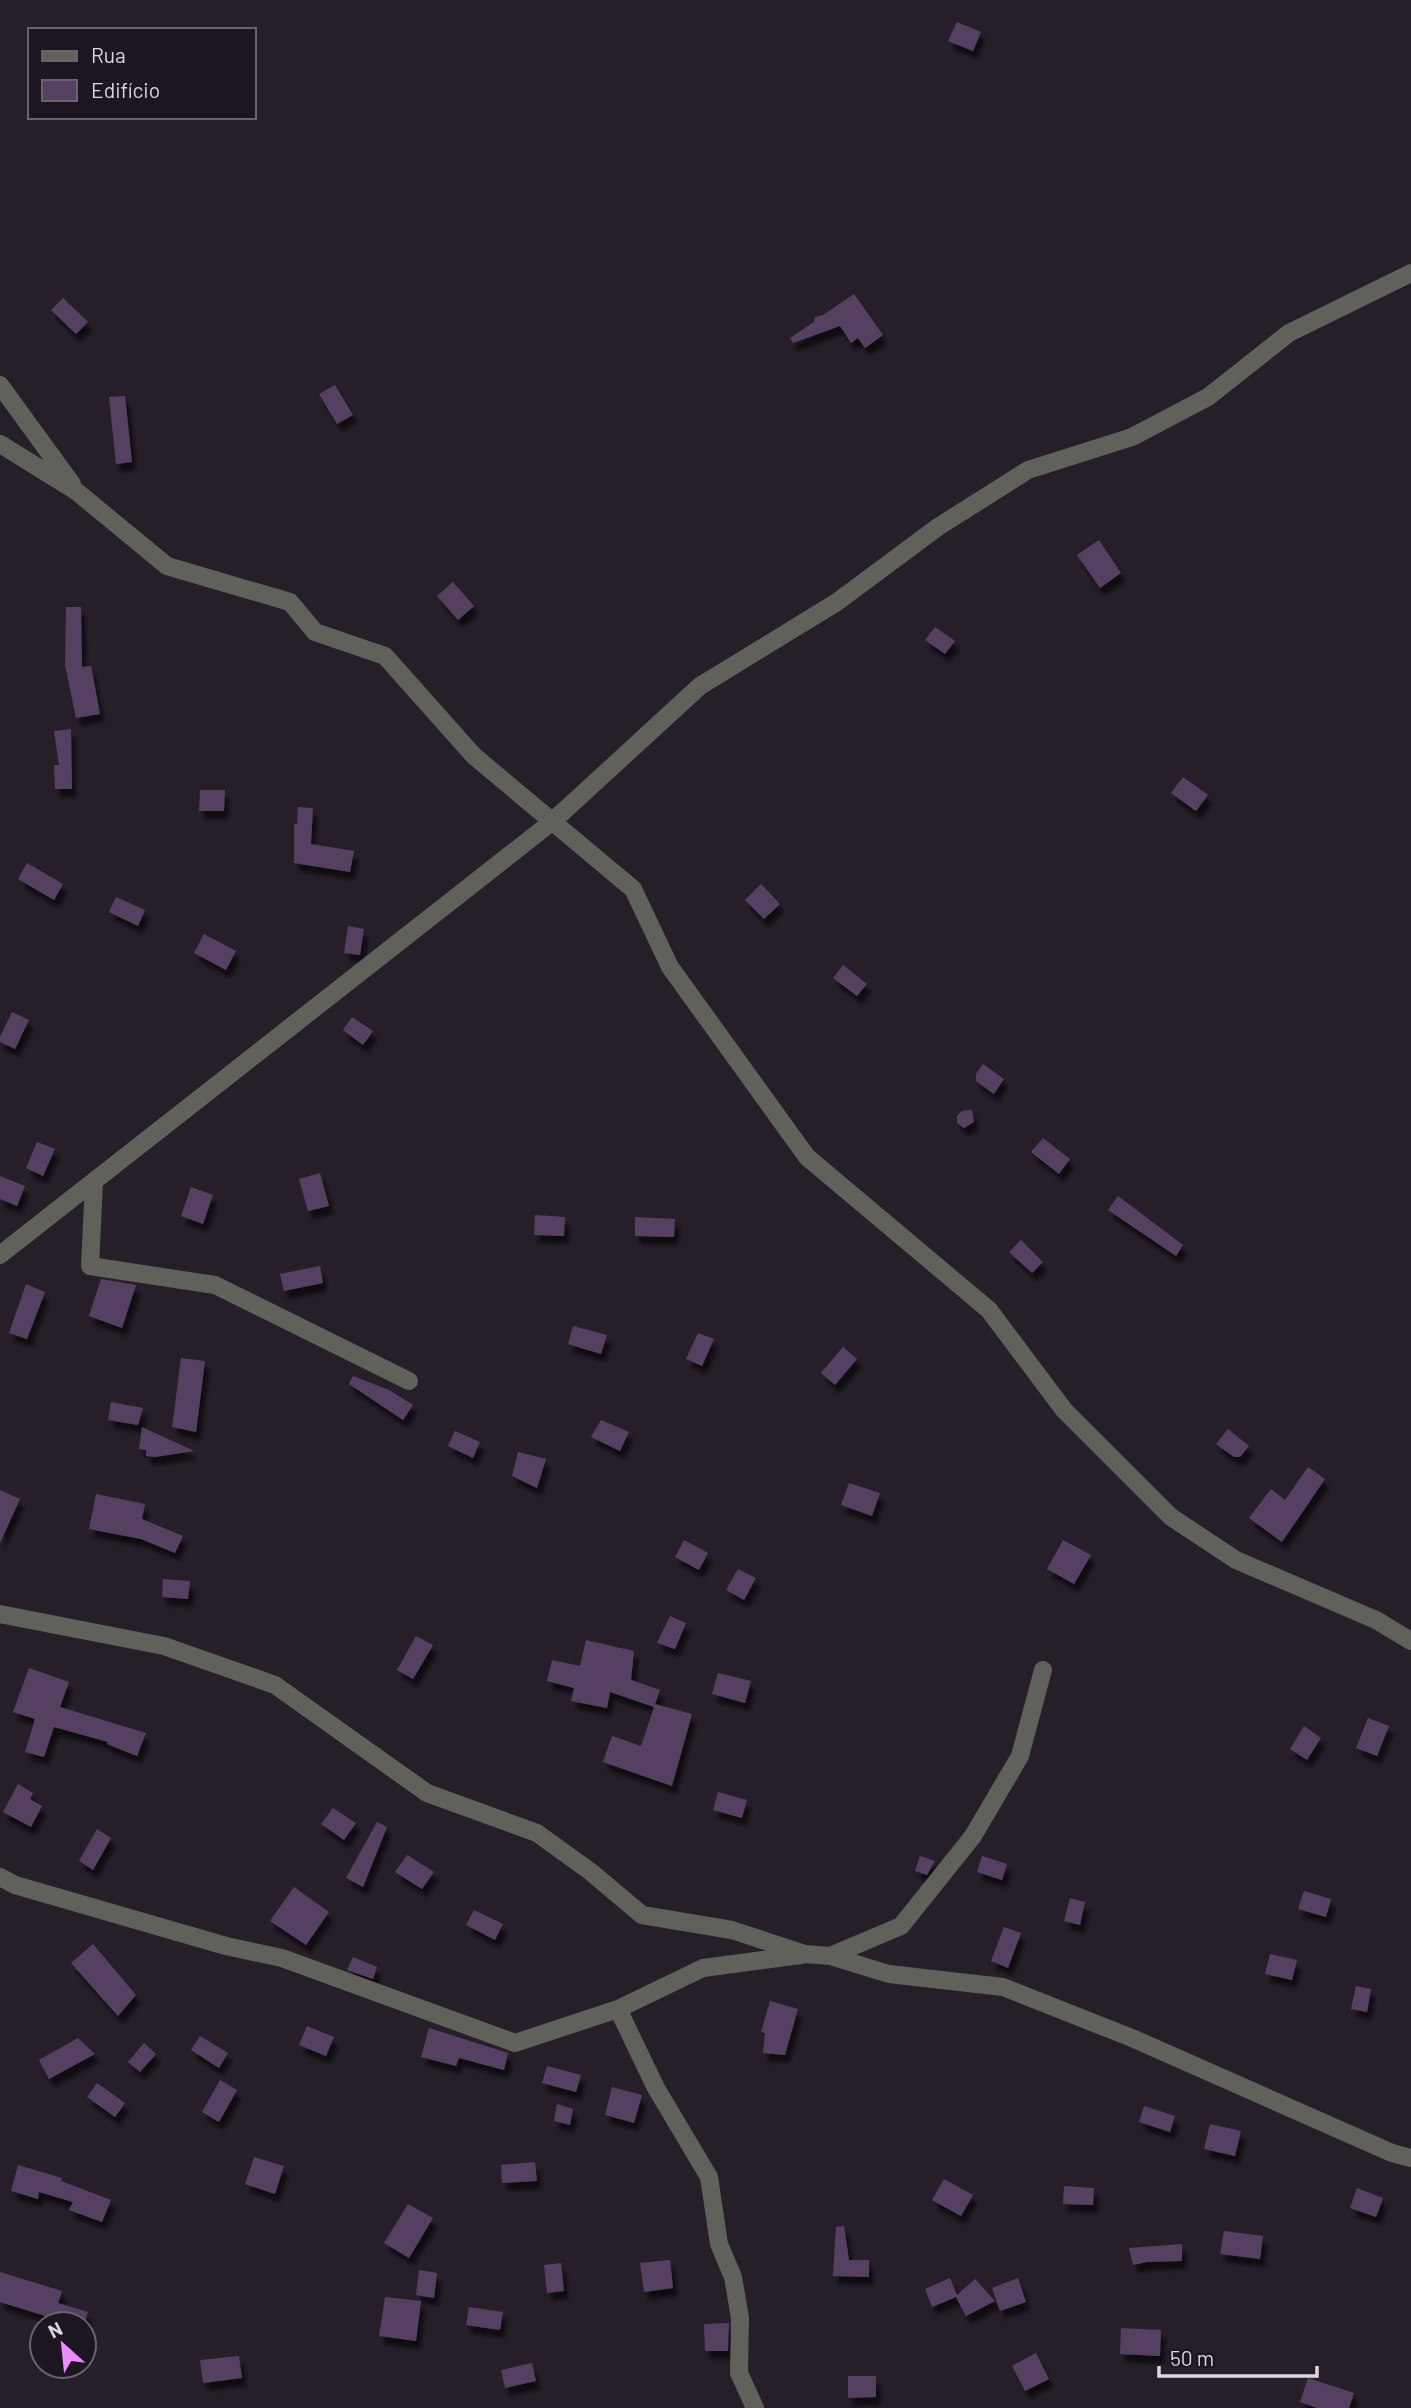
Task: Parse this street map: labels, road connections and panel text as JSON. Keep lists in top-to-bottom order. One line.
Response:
{"legend":["Rua","Edifício"],"scale_bar":"50 m","north":"top left"}
